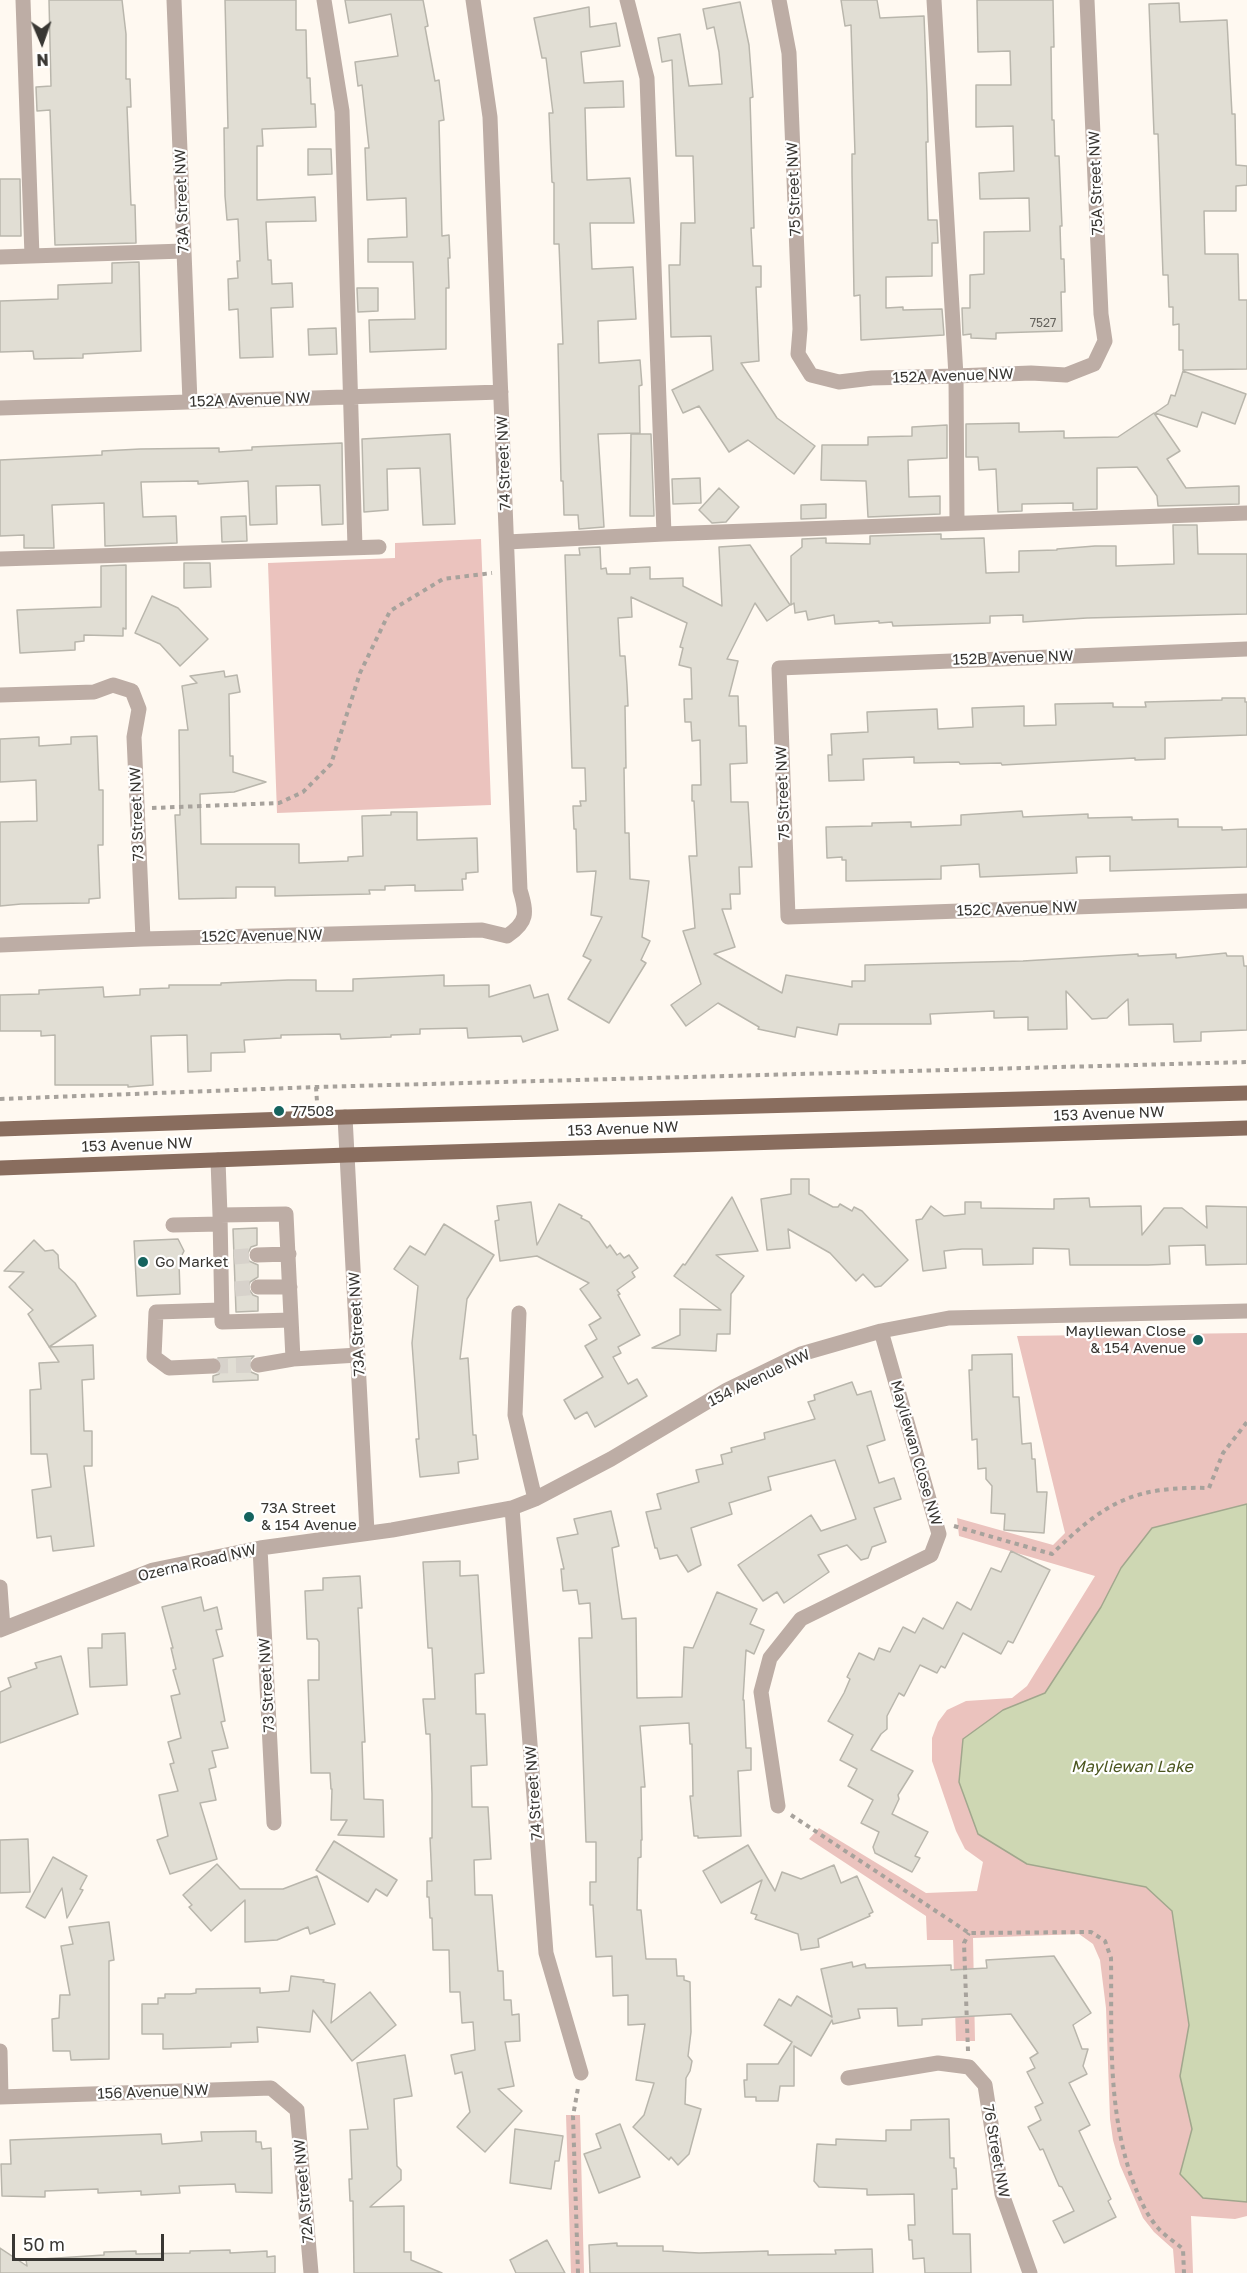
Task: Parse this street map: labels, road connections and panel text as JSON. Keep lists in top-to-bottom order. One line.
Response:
{"streets":{"main road":["153 Avenue NW"],"street":["75A Street NW","75 Street NW","73A Street NW","152A Avenue NW","74 Street NW","152B Avenue NW","73 Street NW","152C Avenue NW","154 Avenue NW","Mayliewan Close NW","Ozerna Road NW","156 Avenue NW","76 Street NW","72A Street NW"]},"crossings":[["75A Street NW","152A Avenue NW"],["75 Street NW","152A Avenue NW"],["75 Street NW","152B Avenue NW"],["75 Street NW","152C Avenue NW"],["73A Street NW","152A Avenue NW"],["73A Street NW","153 Avenue NW"],["73A Street NW","154 Avenue NW"],["73A Street NW","Ozerna Road NW"],["152A Avenue NW","74 Street NW"],["74 Street NW","152C Avenue NW"],["74 Street NW","154 Avenue NW"],["73 Street NW","152C Avenue NW"],["73 Street NW","Ozerna Road NW"],["154 Avenue NW","Mayliewan Close NW"],["154 Avenue NW","Ozerna Road NW"],["156 Avenue NW","72A Street NW"]],"water":["Mayliewan Lake"],"places":["77508","Go Market","Mayliewan Close & 154 Avenue","73A Street & 154 Avenue"],"house_numbers":["7527"],"scale_bar":"50 m","north":"bottom"}
